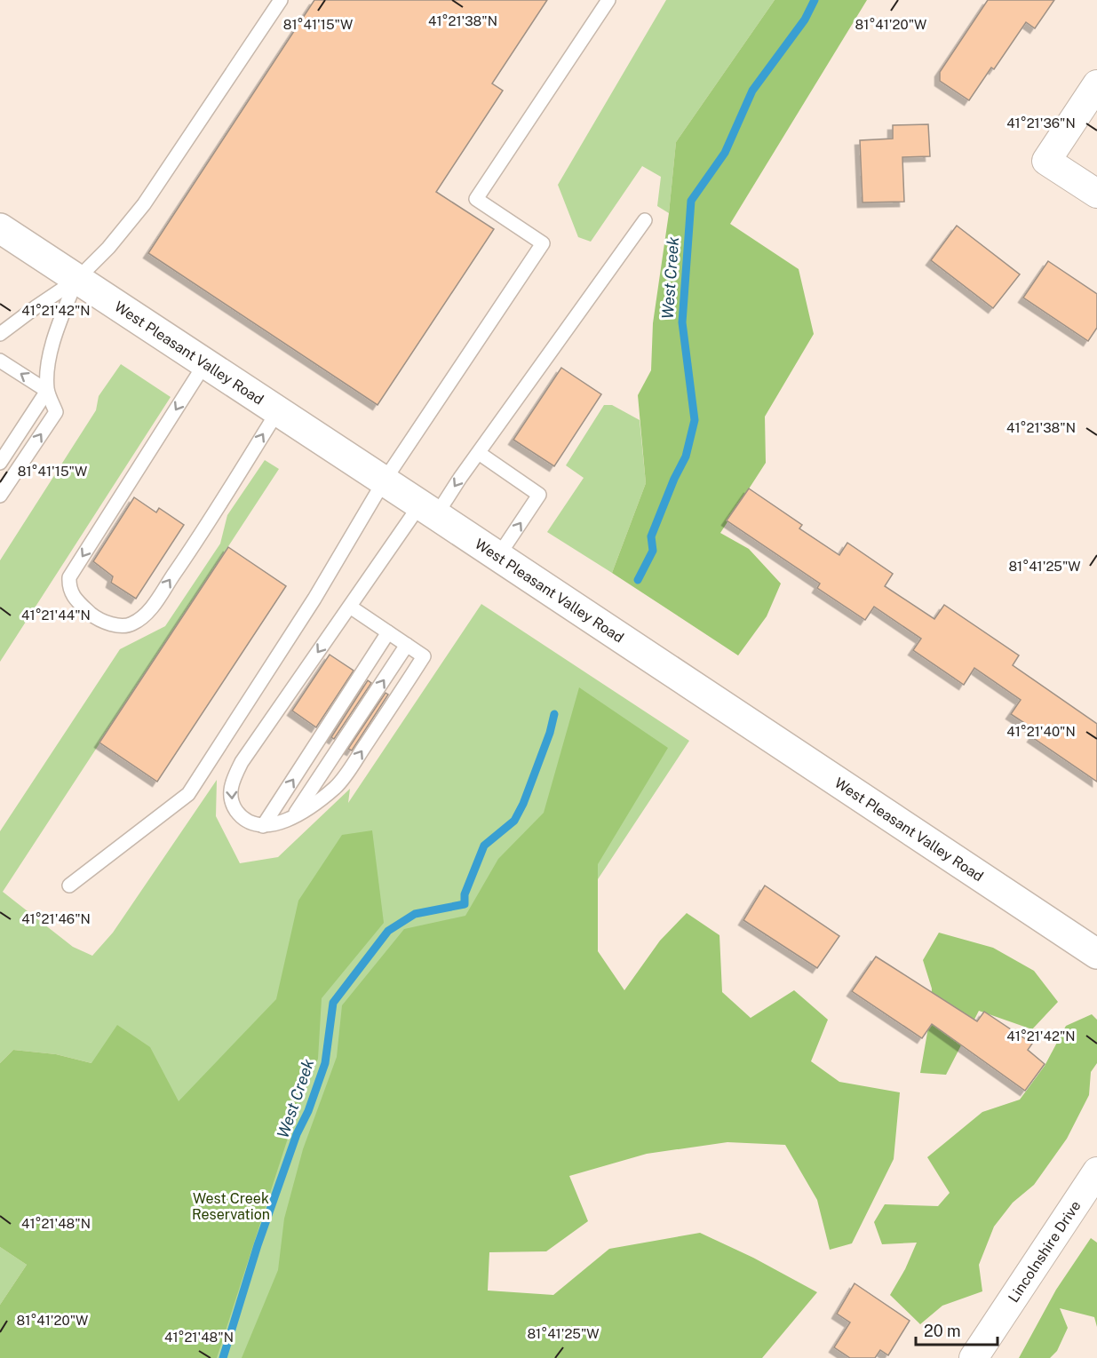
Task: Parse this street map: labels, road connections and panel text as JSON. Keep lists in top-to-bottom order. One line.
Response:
{"streets":{"main road":["West Pleasant Valley Road"],"street":["Lincolnshire Drive"]},"water":["West Creek"],"parks":["West Creek Reservation"],"scale_bar":"20 m","coordinates":["41°21'38\"N","81°41'15\"W","81°41'20\"W","41°21'36\"N","41°21'42\"N","81°41'25\"W","41°21'44\"N","41°21'40\"N","41°21'46\"N","41°21'48\"N"]}
